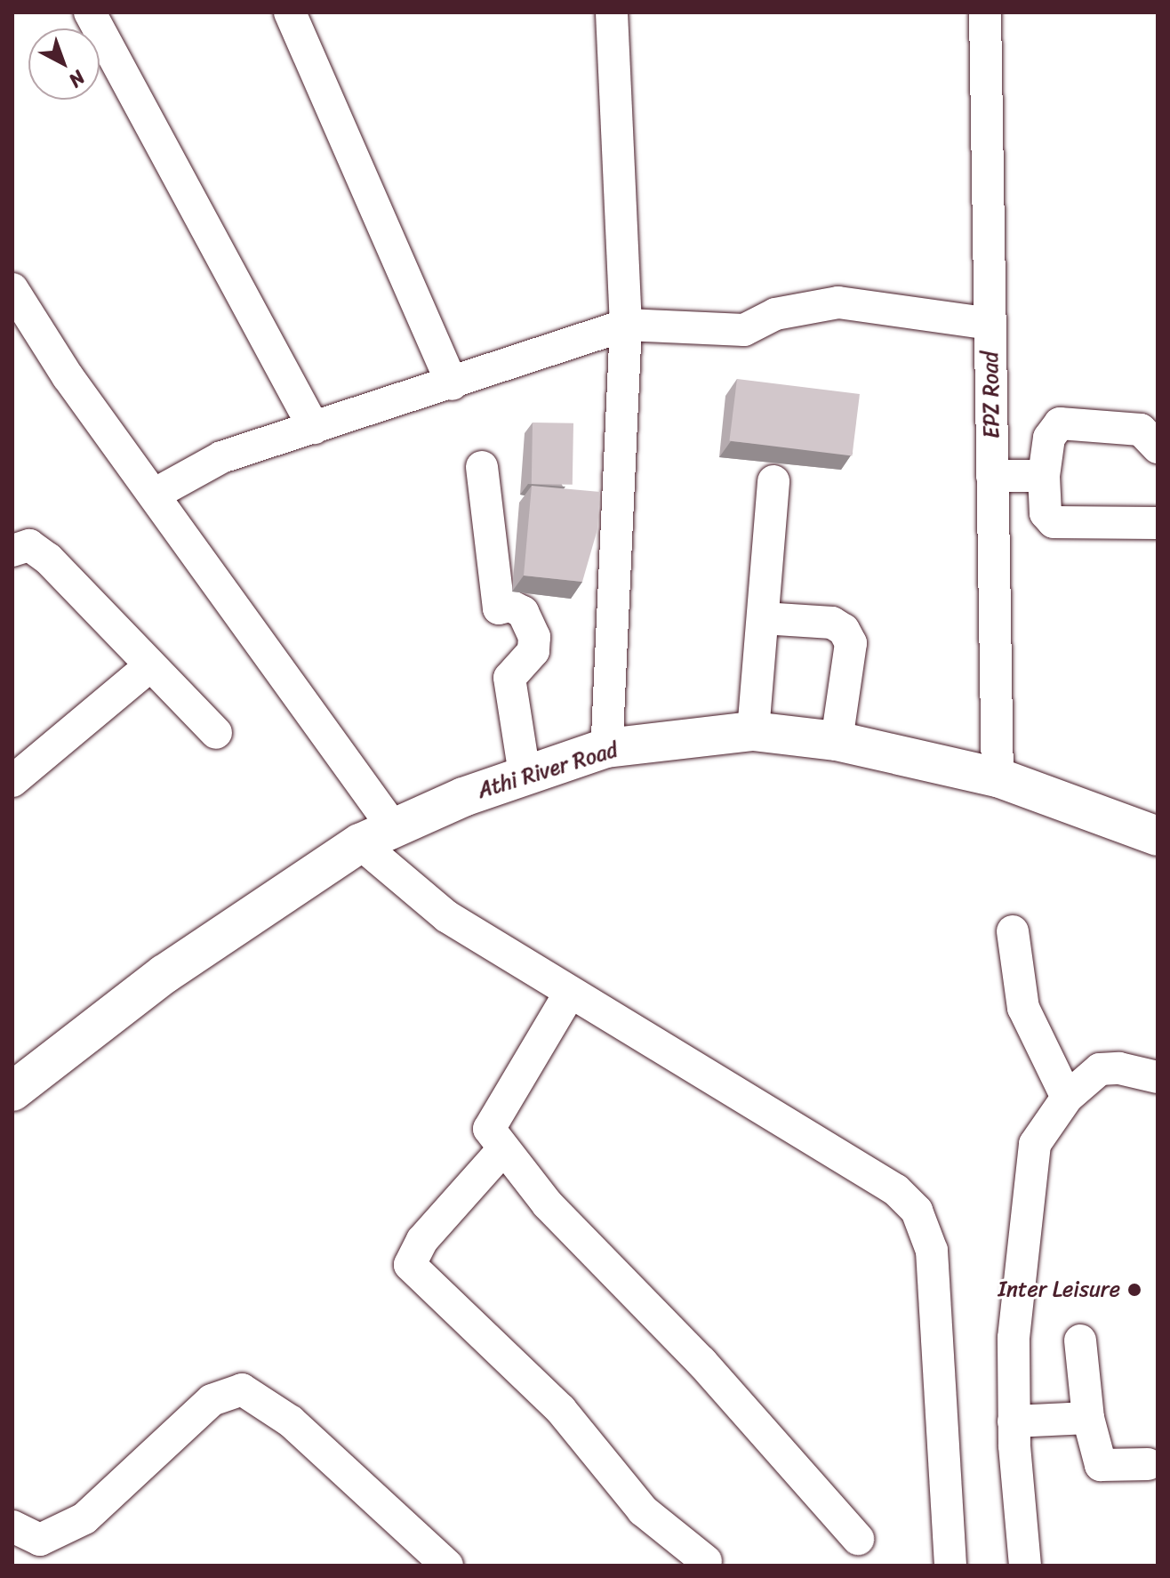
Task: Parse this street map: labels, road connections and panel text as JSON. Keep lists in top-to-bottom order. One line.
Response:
{"streets":{"main road":["Athi River Road"],"street":["EPZ Road"]},"crossings":[["EPZ Road","Athi River Road"]],"places":["Inter Leisure"],"north":"bottom right"}
